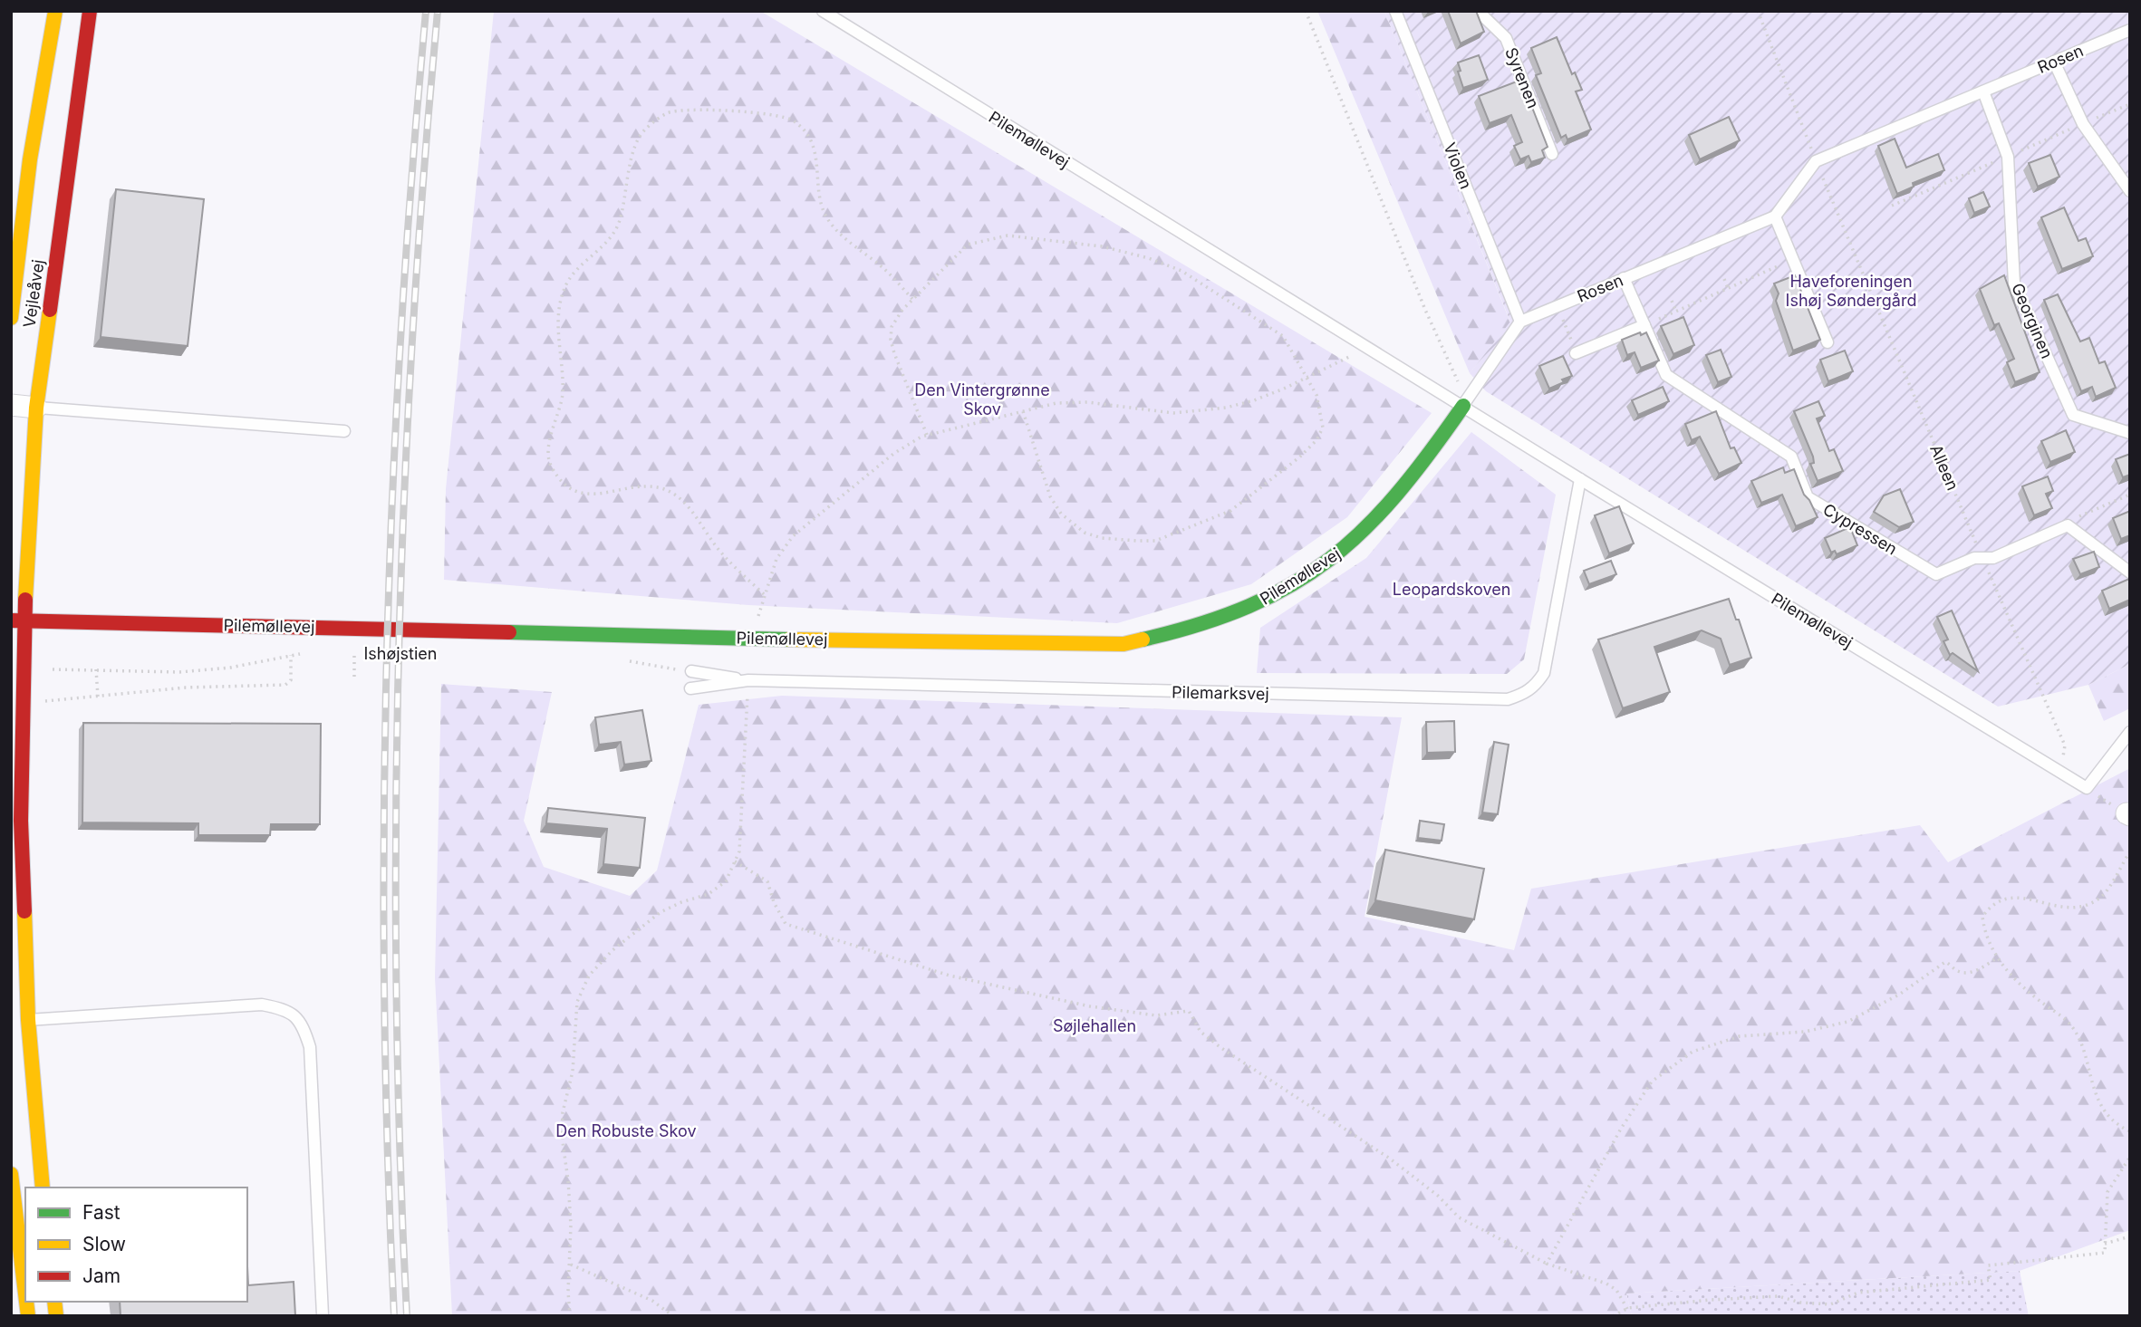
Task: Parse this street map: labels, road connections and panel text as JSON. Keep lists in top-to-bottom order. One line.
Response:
{"streets":{"street":["Pilemøllevej","Vejleåvej"],"lane":["Rosen","Syrenen","Violen","Georginen","Cypressen","Pilemarksvej"],"path":["Alleen","Ishøjstien"]},"crossings":[["Rosen","Violen"],["Rosen","Georginen"],["Rosen","Alleen"],["Rosen","Cypressen"],["Pilemøllevej","Vejleåvej"],["Pilemøllevej","Alleen"],["Pilemøllevej","Pilemarksvej"],["Alleen","Cypressen"]],"parks":["Haveforeningen Ishøj Søndergård","Den Vintergrønne Skov","Leopardskoven","Søjlehallen","Den Robuste Skov"],"legend":["Fast","Slow","Jam"]}
